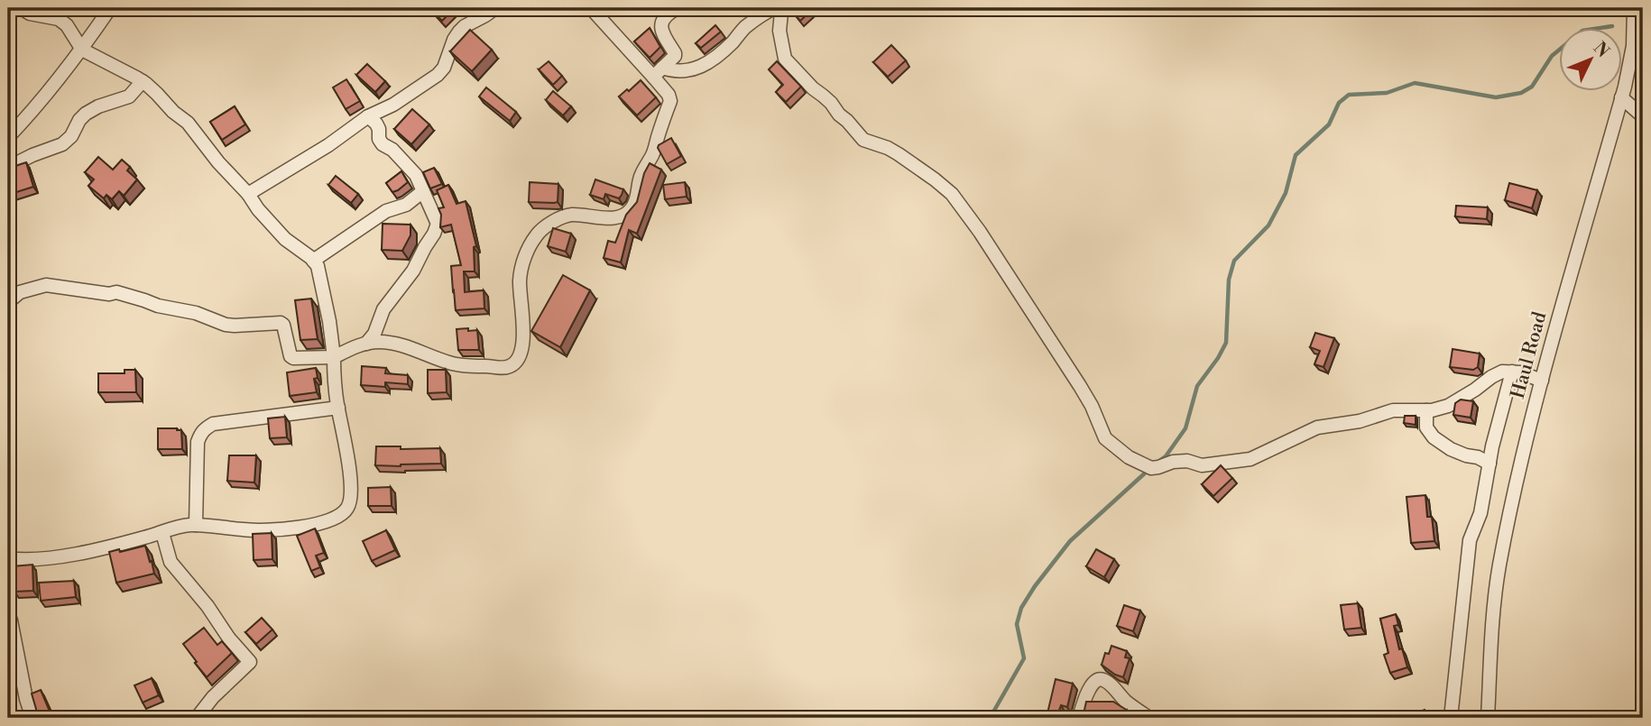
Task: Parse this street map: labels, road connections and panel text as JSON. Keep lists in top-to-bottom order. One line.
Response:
{"streets":{"street":["Haul Road"]},"north":"top right"}
